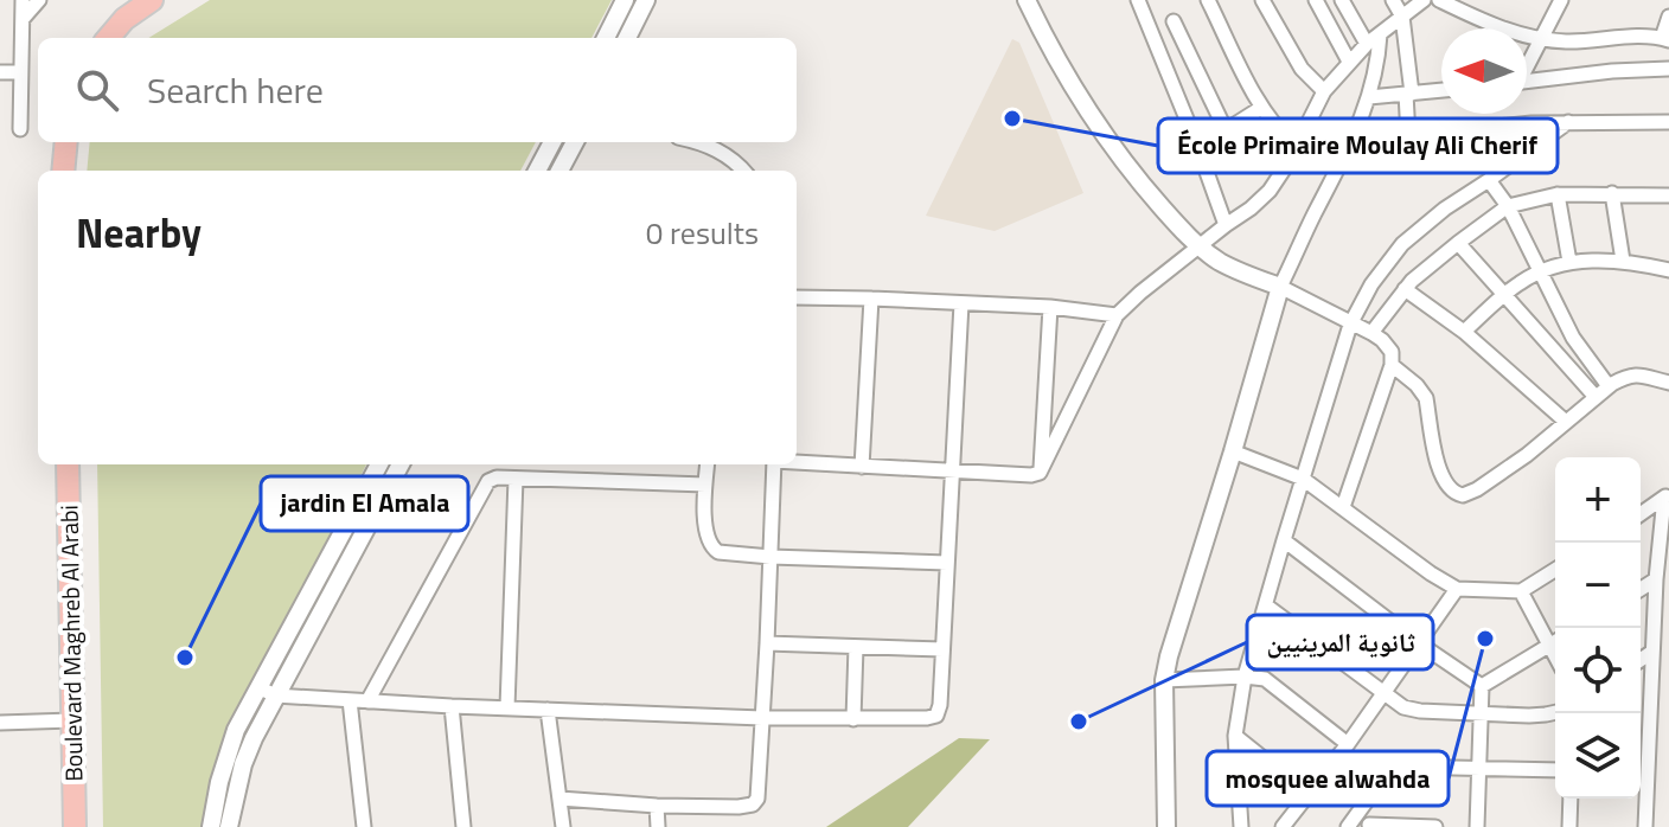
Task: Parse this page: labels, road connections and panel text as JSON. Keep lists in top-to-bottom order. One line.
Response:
{"streets":{"main road":["Boulevard Maghreb Al Arabi"]},"places":["École Primaire Moulay Ali Cherif","mosquee alwahda","jardin El Amala","ثانوية المرينيين"],"north":"left","page":{"search":"Search here","heading":["Nearby","0 results"],"map_buttons":["+","−"]}}
